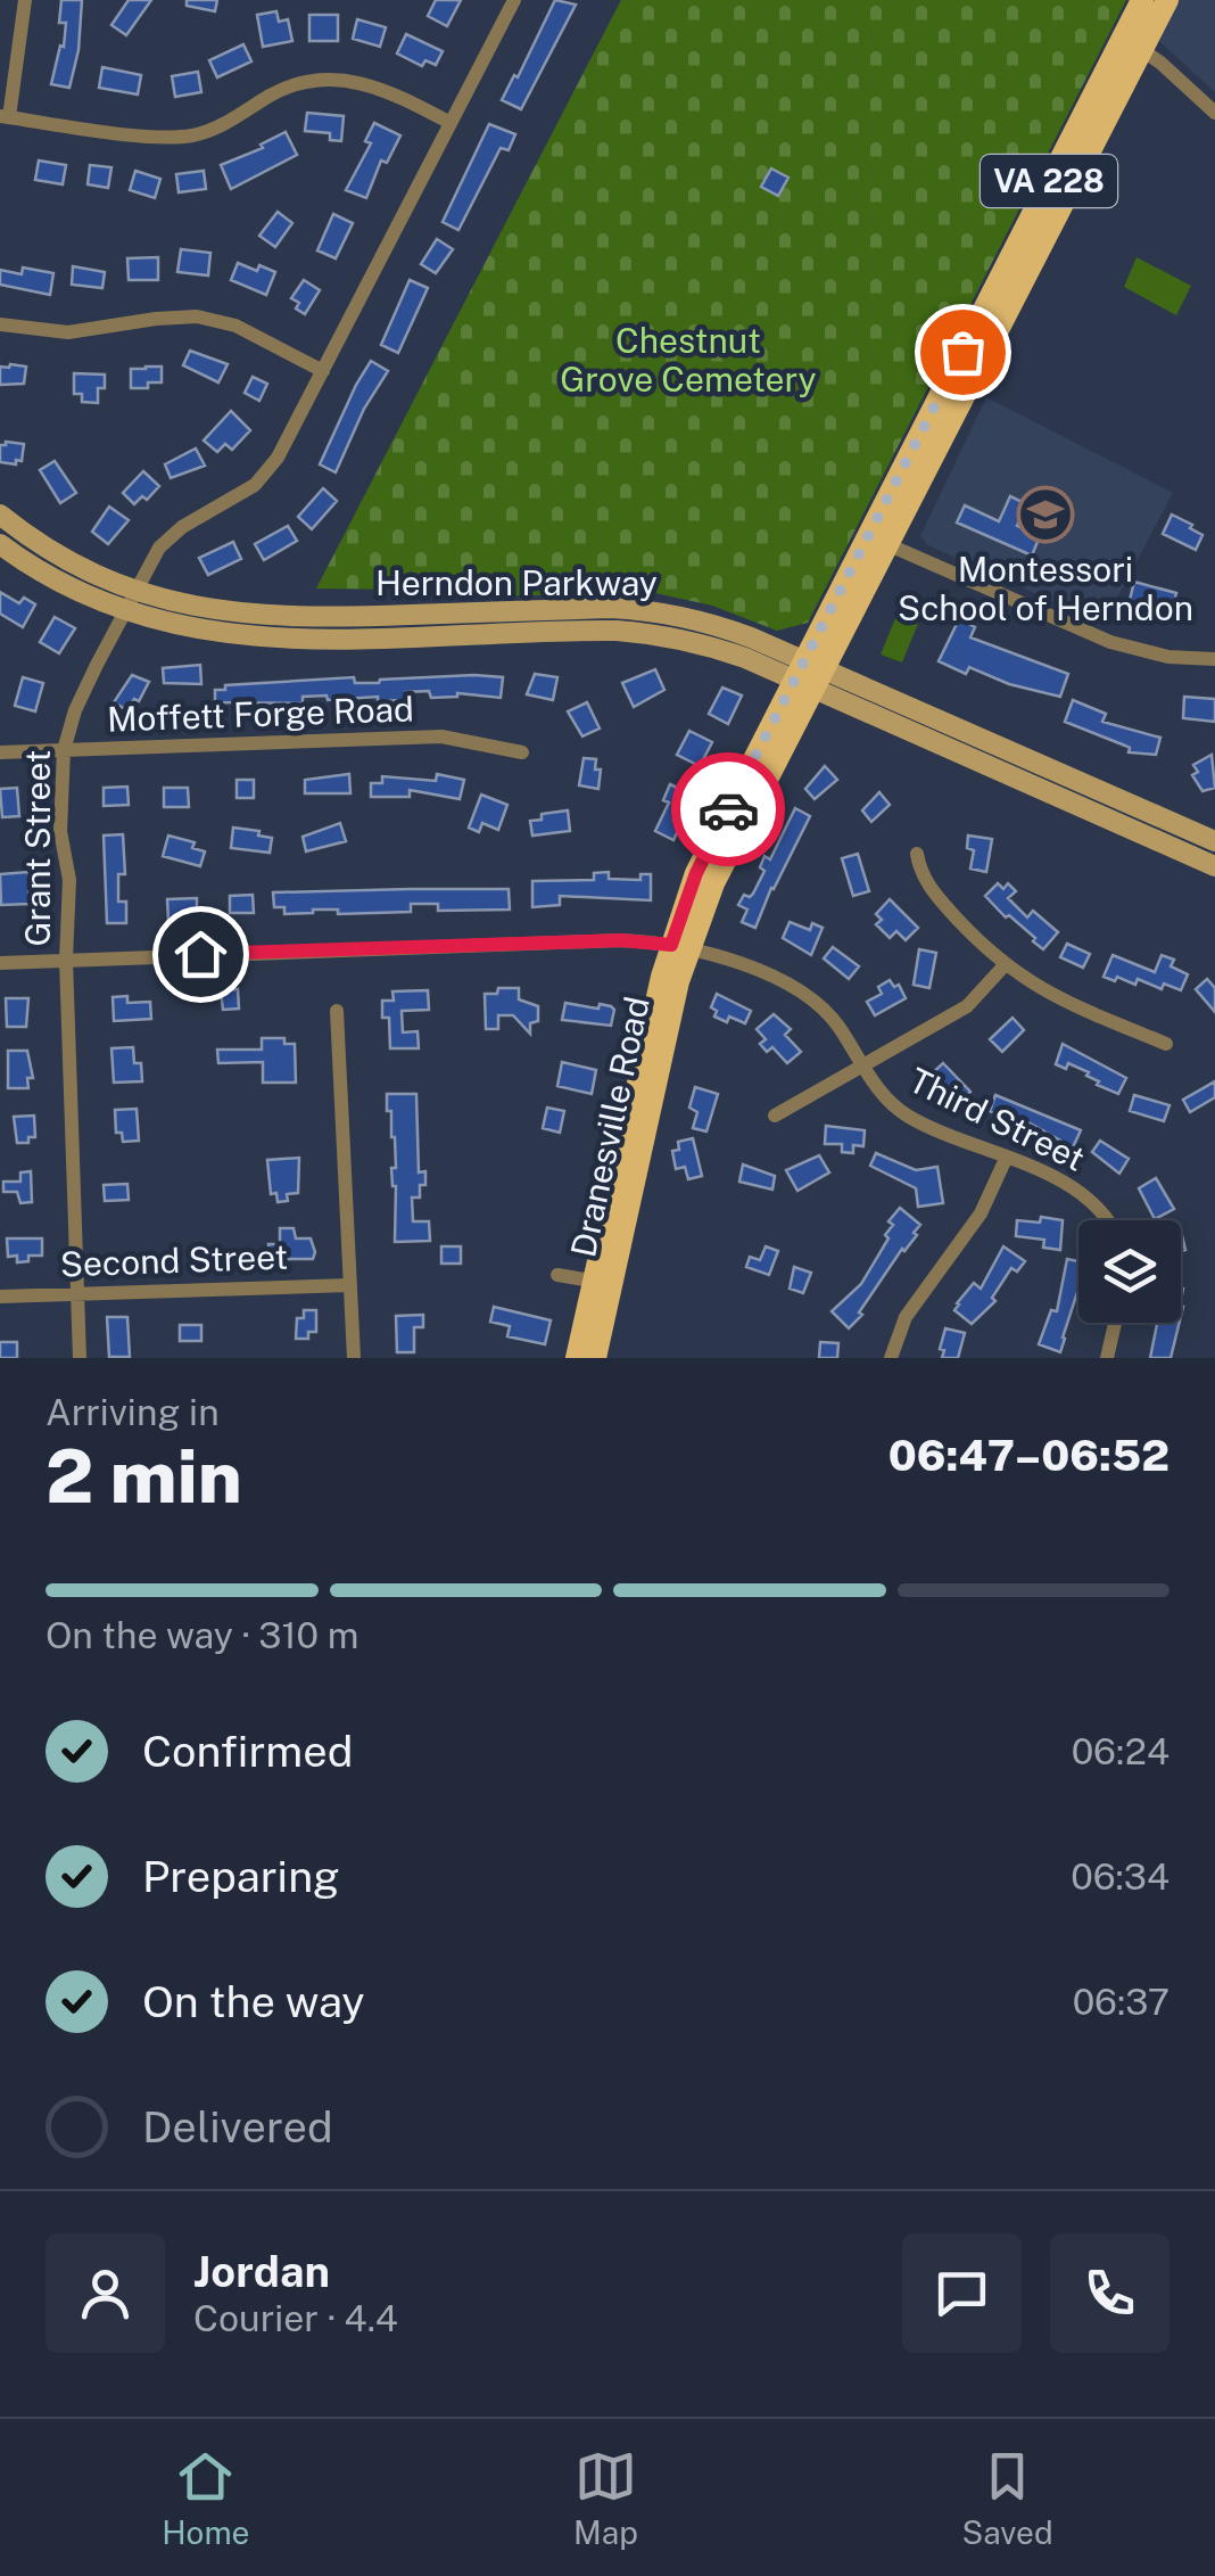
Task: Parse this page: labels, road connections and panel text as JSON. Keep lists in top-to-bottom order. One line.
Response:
{"streets":{"main road":["VA 228","Herndon Parkway","Dranesville Road"],"street":["Moffett Forge Road","Grant Street","Third Street","Second Street"]},"crossings":[["Herndon Parkway","Grant Street"],["Herndon Parkway","Dranesville Road"],["Moffett Forge Road","Grant Street"],["Grant Street","Third Street"],["Grant Street","Second Street"],["Third Street","Dranesville Road"]],"parks":["Chestnut Grove Cemetery"],"places":{"school or university":["Montessori School of Herndon"]},"page":{"heading":["2 min","Arriving in","06:47–06:52"],"panel":["Jordan","Courier · 4.4"],"bar":"On the way · 310 m","list":[["Confirmed","06:24"],["Preparing","06:34"],["On the way","06:37"],"Delivered"],"tabs":["Home","Map","Saved"]}}
